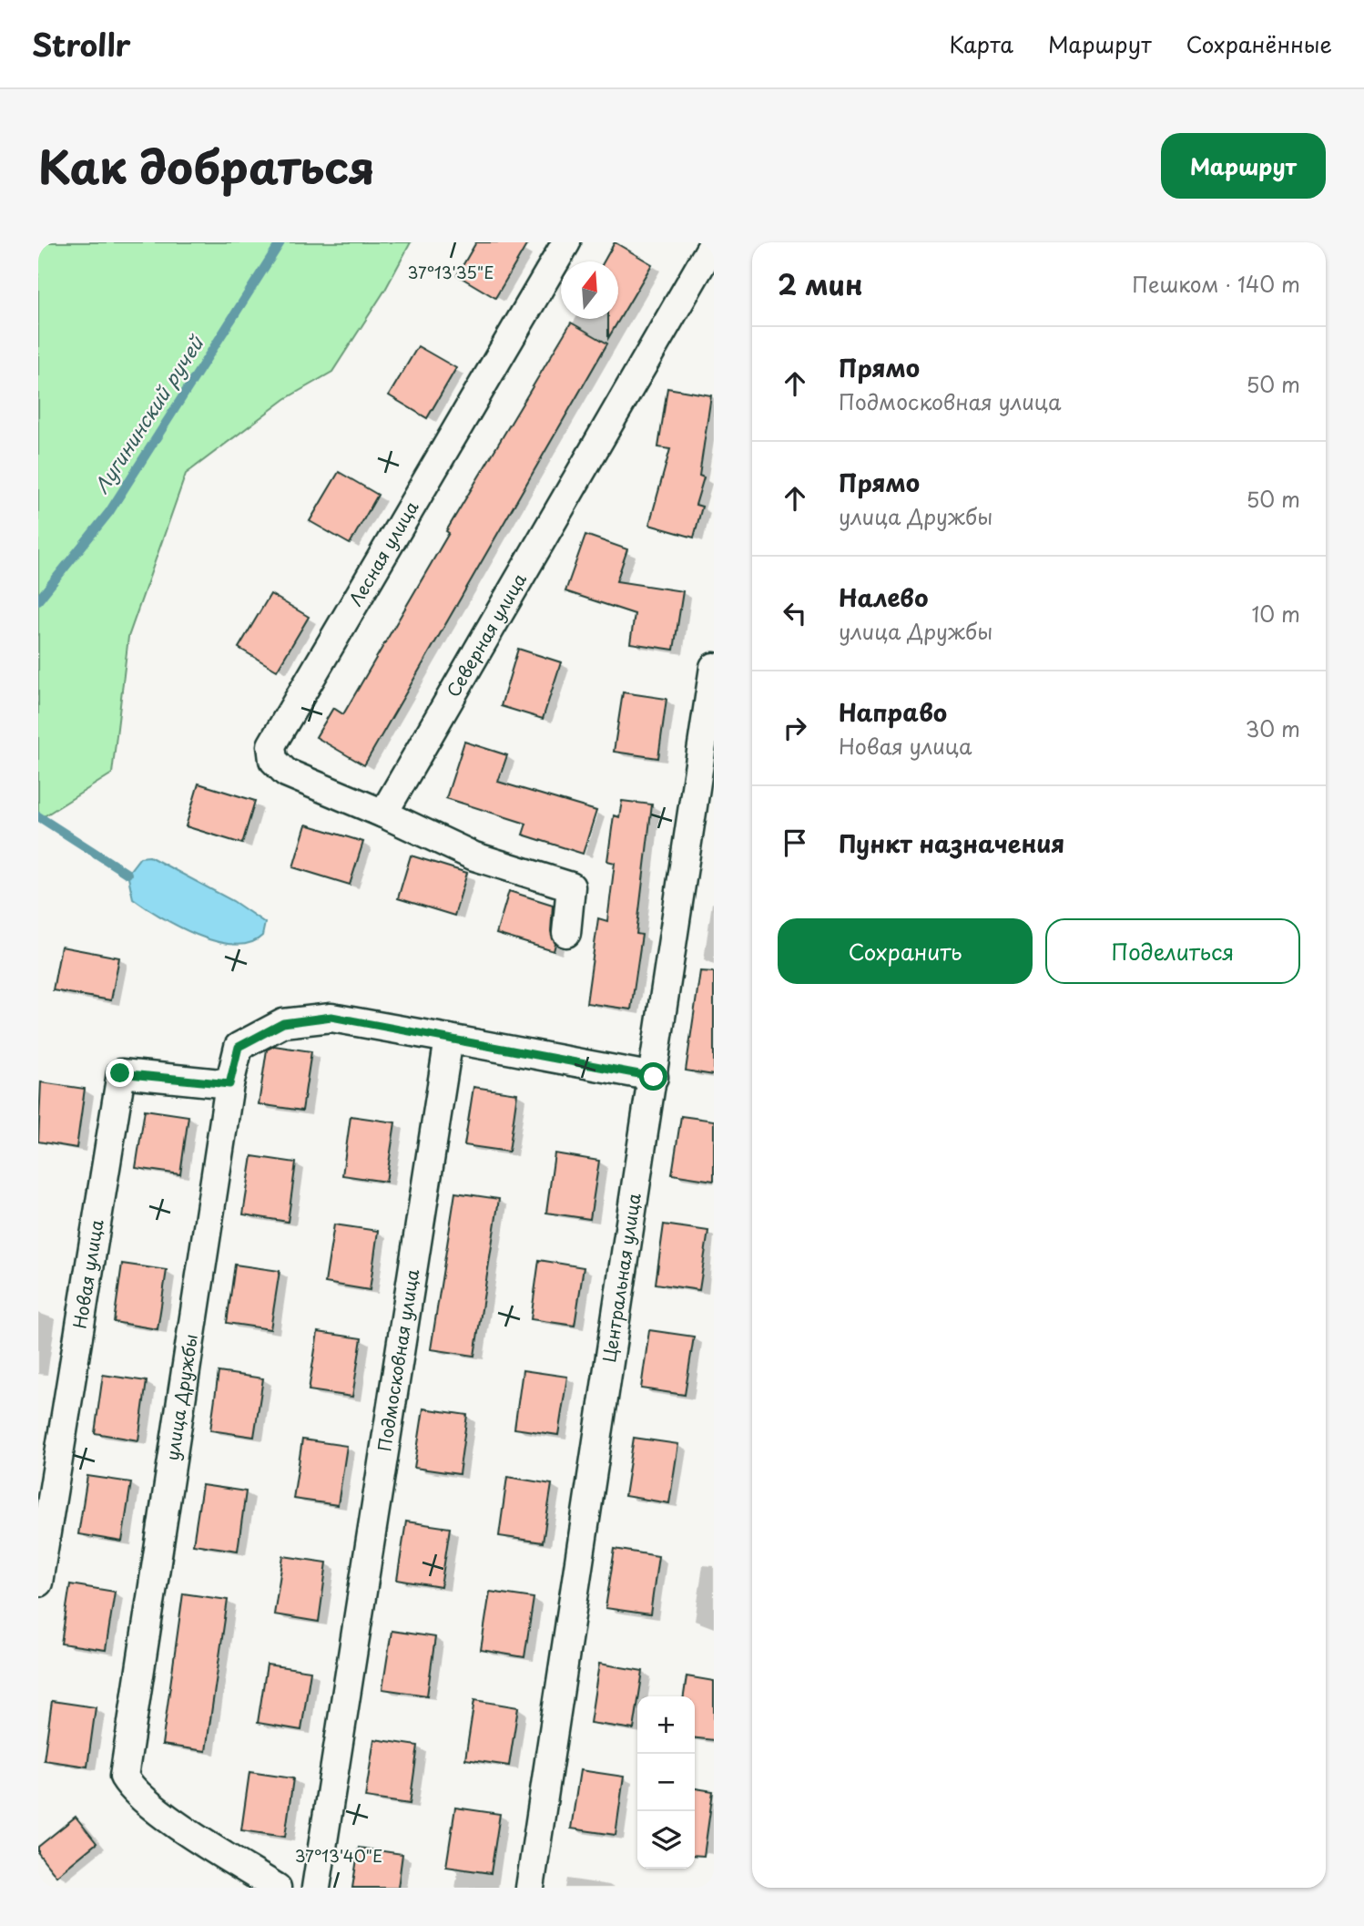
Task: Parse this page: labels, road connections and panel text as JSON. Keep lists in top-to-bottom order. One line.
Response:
{"streets":{"street":["Лесная улица","Северная улица","Новая улица","Центральная улица","Подмосковная улица","улица Дружбы"]},"crossings":[["Лесная улица","Северная улица"],["Новая улица","улица Дружбы"],["Подмосковная улица","улица Дружбы"]],"water":["Лугининский ручей"],"north":"top","page":{"header":"Strollr","nav":["Карта","Маршрут","Сохранённые"],"title":"Как добраться","buttons":["Маршрут",["Сохранить","Поделиться"]],"heading":["2 мин","Пешком · 140 m"],"list":[["Прямо","Подмосковная улица","50 m"],["Прямо","улица Дружбы","50 m"],["Налево","улица Дружбы","10 m"],["Направо","Новая улица","30 m"],"Пункт назначения"],"map_buttons":["+","−"]},"coordinates":["37°13'35\"E","37°13'40\"E"]}
